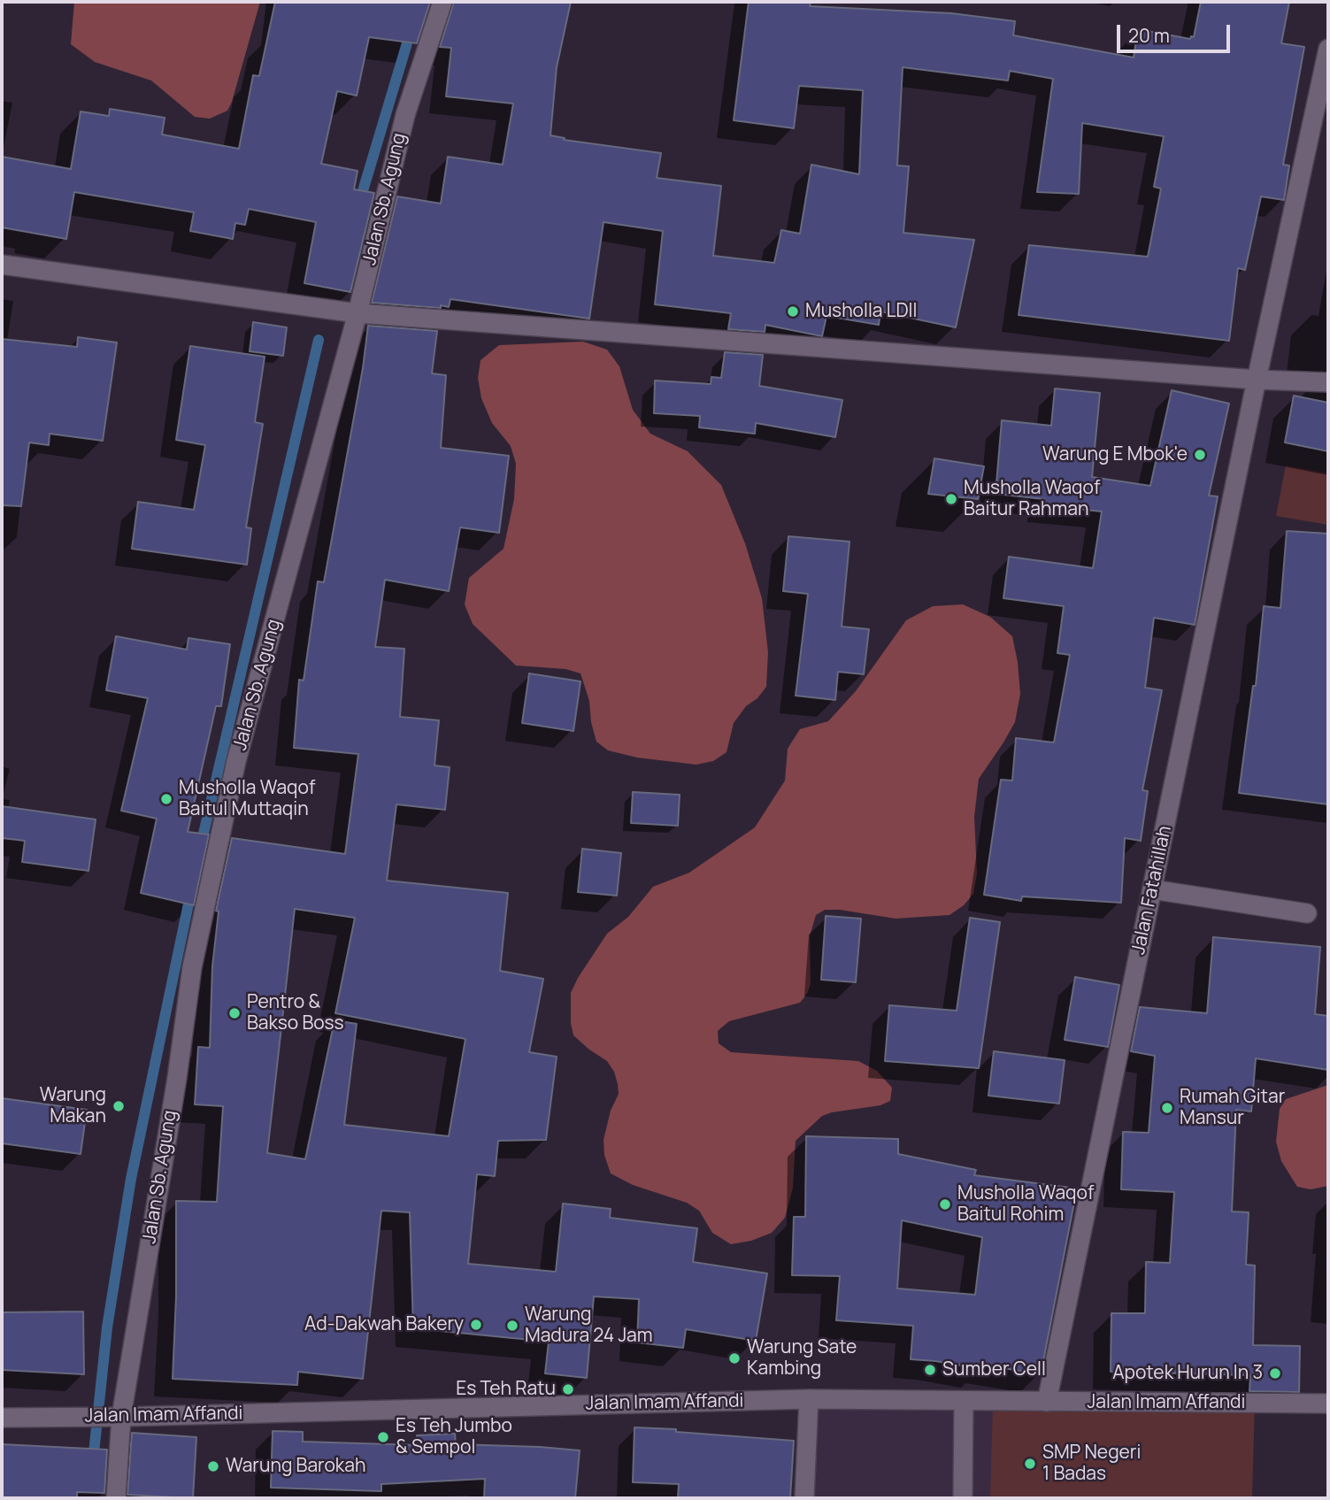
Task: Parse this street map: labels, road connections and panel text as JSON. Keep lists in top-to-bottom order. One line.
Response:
{"streets":{"street":["Jalan Sb. Agung","Jalan Fatahillah","Jalan Imam Affandi"]},"crossings":[["Jalan Sb. Agung","Jalan Imam Affandi"],["Jalan Fatahillah","Jalan Imam Affandi"]],"places":["Musholla LDII","Warung E Mbok'e","Musholla Waqof Baitur Rahman","Musholla Waqof Baitul Muttaqin","Pentro & Bakso Boss","Warung Makan","Rumah Gitar Mansur","Musholla Waqof Baitul Rohim","Ad-Dakwah Bakery","Warung Madura 24 Jam","Warung Sate Kambing","Sumber Cell","Apotek Hurun In 3","Es Teh Ratu","Es Teh Jumbo & Sempol","SMP Negeri 1 Badas","Warung Barokah"],"scale_bar":"20 m"}
